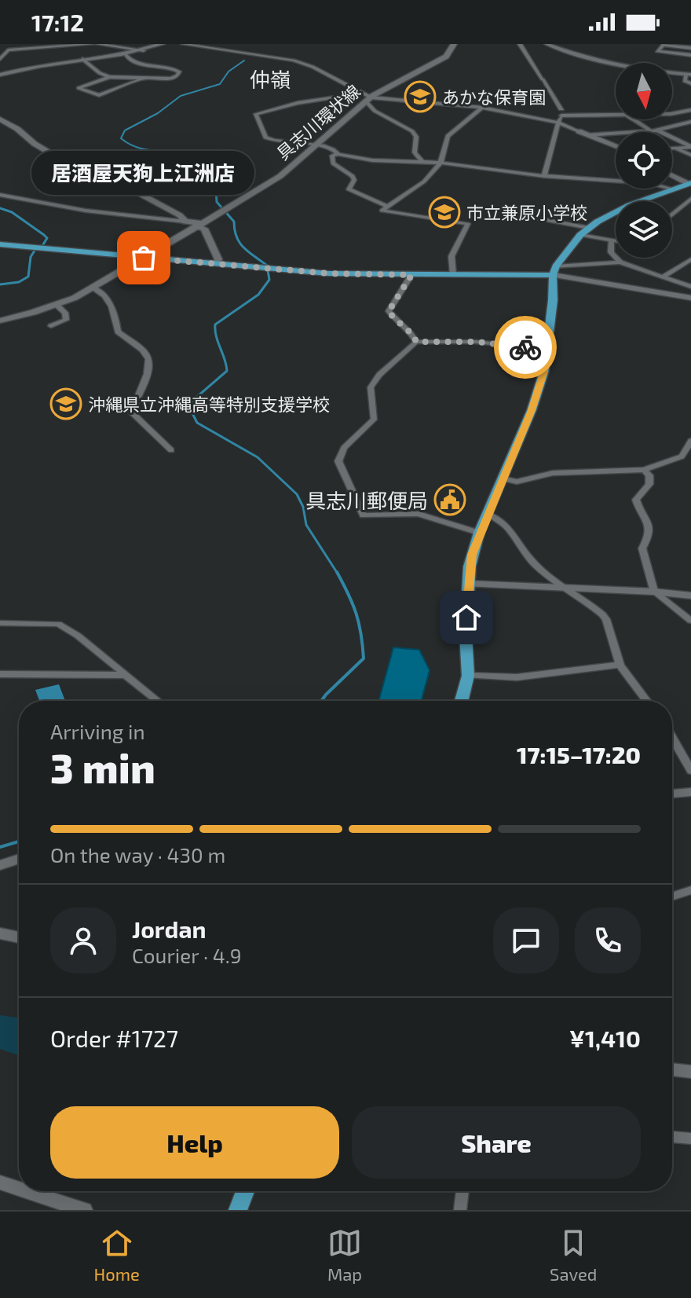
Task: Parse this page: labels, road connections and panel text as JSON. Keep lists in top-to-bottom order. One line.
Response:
{"streets":{"main road":["具志川環状線"]},"districts":["仲嶺"],"places":{"school or university":["あかな保育園","市立兼原小学校","沖縄県立沖縄高等特別支援学校"],"other":["居酒屋天狗上江洲店"],"public building":["具志川郵便局"]},"north":"bottom","page":{"status":"17:12","bubble":"居酒屋天狗上江洲店","heading":["3 min","Arriving in","17:15–17:20"],"panel":["Jordan","Courier · 4.9","Order #1727","¥1,410"],"bar":"On the way · 430 m","buttons":["Help","Share"],"tabs":["Home","Map","Saved"]}}
